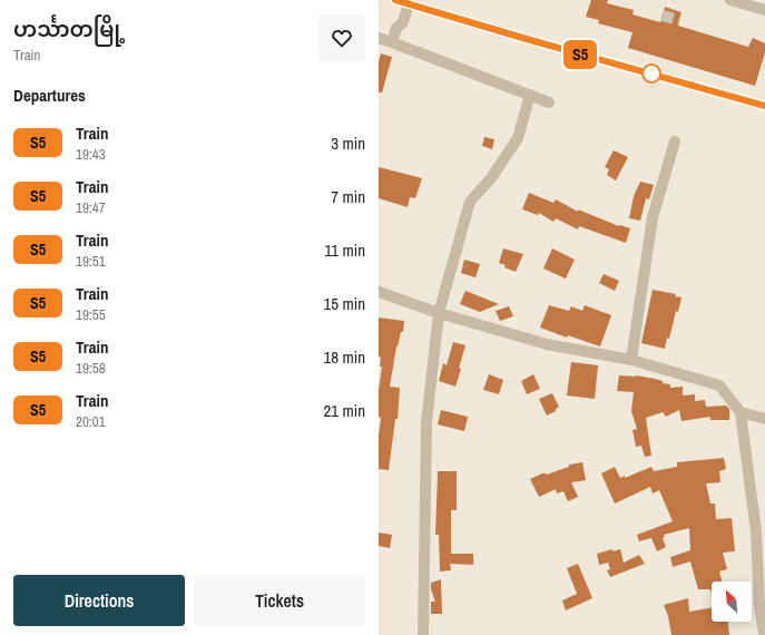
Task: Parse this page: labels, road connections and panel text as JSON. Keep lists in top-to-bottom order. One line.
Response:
{"north":"top left","page":{"heading":[["ဟင်္သာတမြို့","Train"],"Departures"],"on_map":"S5","list":[{"mark":"S5","name":"Train","note":"19:43","value":"3 min"},{"mark":"S5","name":"Train","note":"19:47","value":"7 min"},{"mark":"S5","name":"Train","note":"19:51","value":"11 min"},{"mark":"S5","name":"Train","note":"19:55","value":"15 min"},{"mark":"S5","name":"Train","note":"19:58","value":"18 min"},{"mark":"S5","name":"Train","note":"20:01","value":"21 min"}],"buttons":["Directions","Tickets"]}}
